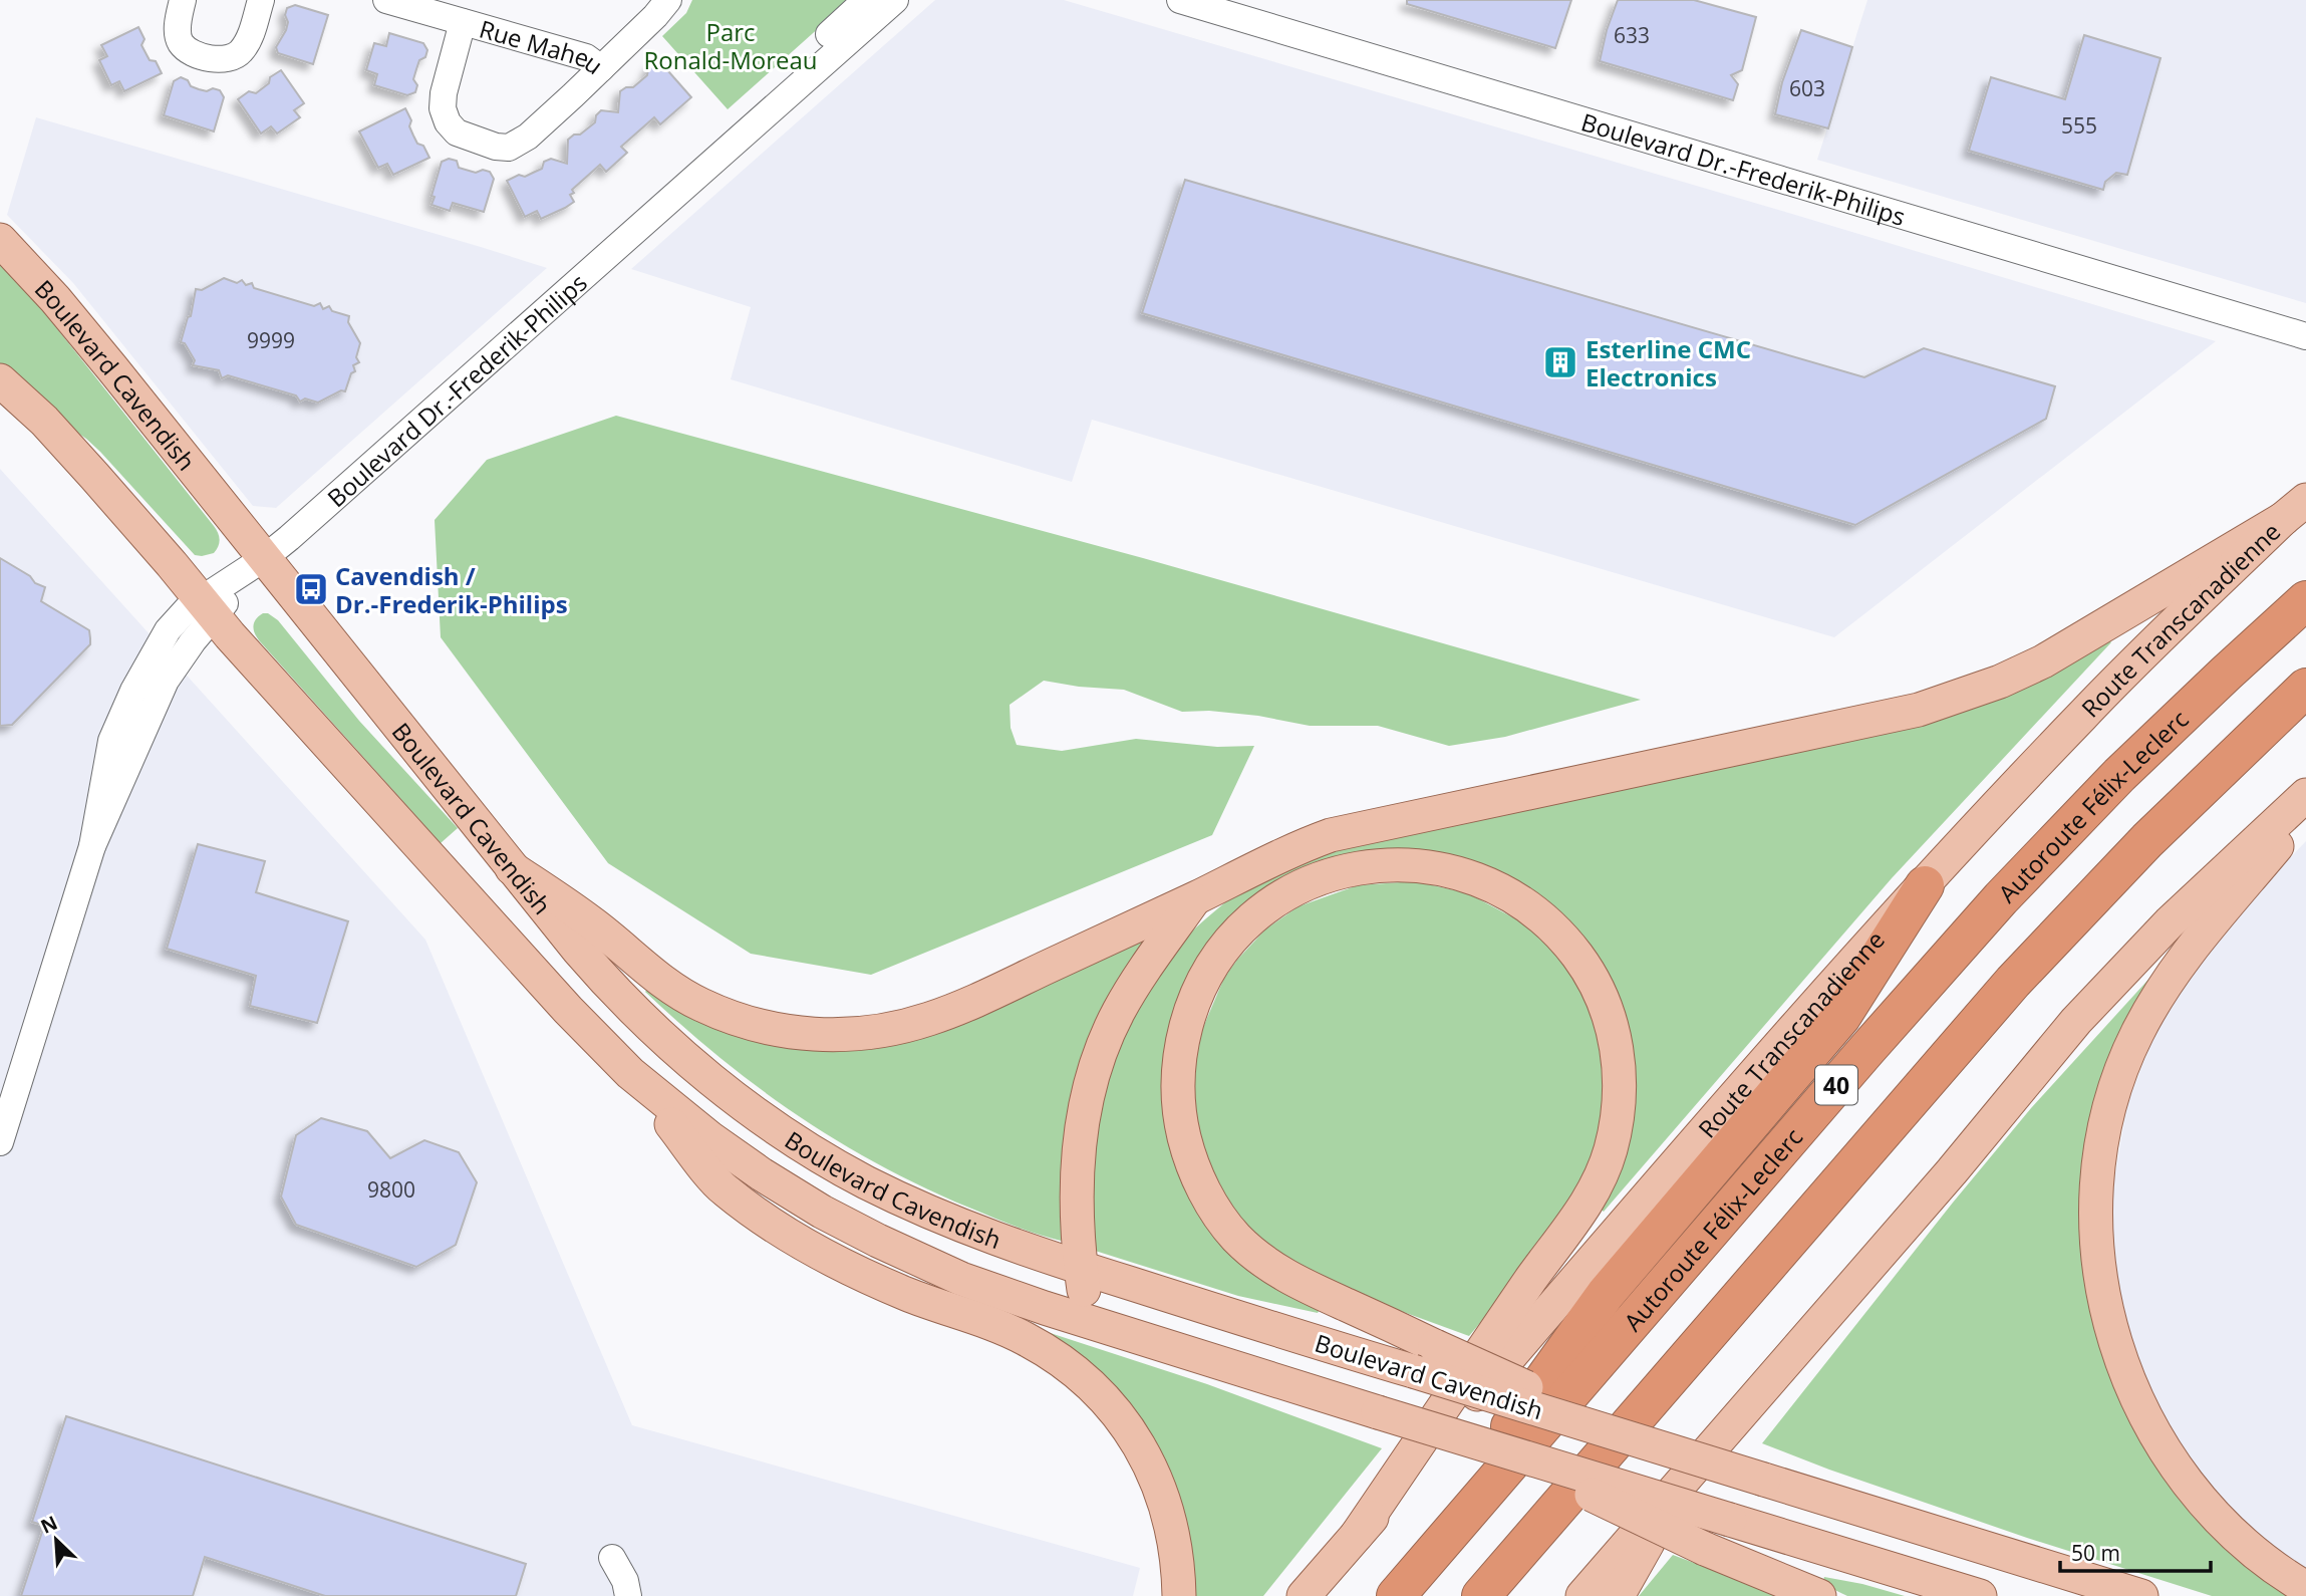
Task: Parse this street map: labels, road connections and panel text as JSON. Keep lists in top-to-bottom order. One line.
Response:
{"streets":{"highway":["Autoroute Félix-Leclerc","40"],"main road":["Boulevard Cavendish","Route Transcanadienne"],"street":["Rue Maheu","Boulevard Dr.-Frederik-Philips"]},"crossings":[["Boulevard Dr.-Frederik-Philips","Boulevard Cavendish"]],"parks":["Parc Ronald-Moreau"],"places":{"building":["Esterline CMC Electronics"],"bus stop":["Cavendish / Dr.-Frederik-Philips"]},"house_numbers":["633","603","555","9999","9800"],"scale_bar":"50 m","north":"top left"}
